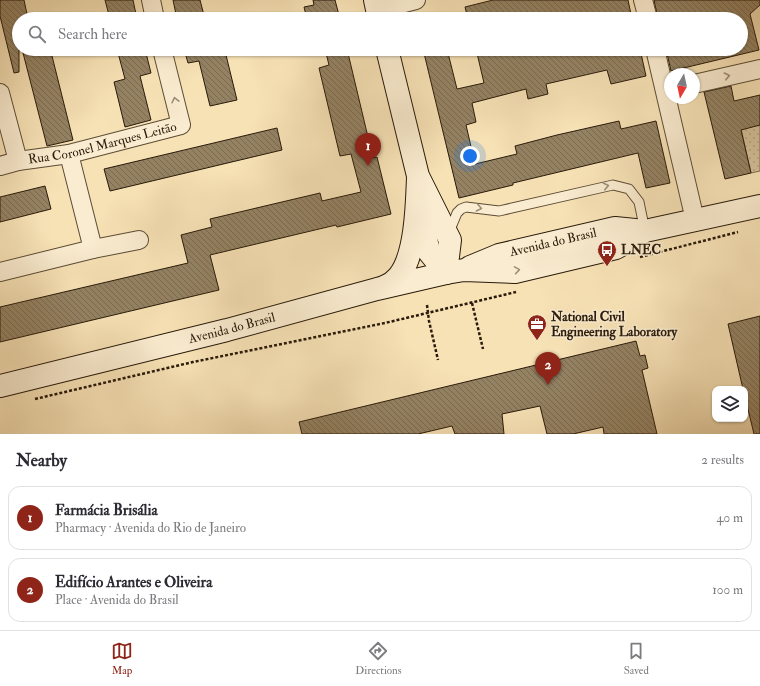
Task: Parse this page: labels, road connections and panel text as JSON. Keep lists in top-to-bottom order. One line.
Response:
{"streets":{"main road":["Avenida do Brasil"],"street":["Rua Coronel Marques Leitão"]},"places":{"bus stop":["LNEC"],"office":["National Civil Engineering Laboratory"]},"north":"bottom","page":{"search":"Search here","pins":["1","2"],"heading":["Nearby","2 results"],"list":[{"mark":"1","name":"Farmácia Brisália","note":"Pharmacy · Avenida do Rio de Janeiro","value":"40 m"},{"mark":"2","name":"Edifício Arantes e Oliveira","note":"Place · Avenida do Brasil","value":"100 m"}],"nav":["Map","Directions","Saved"]}}
